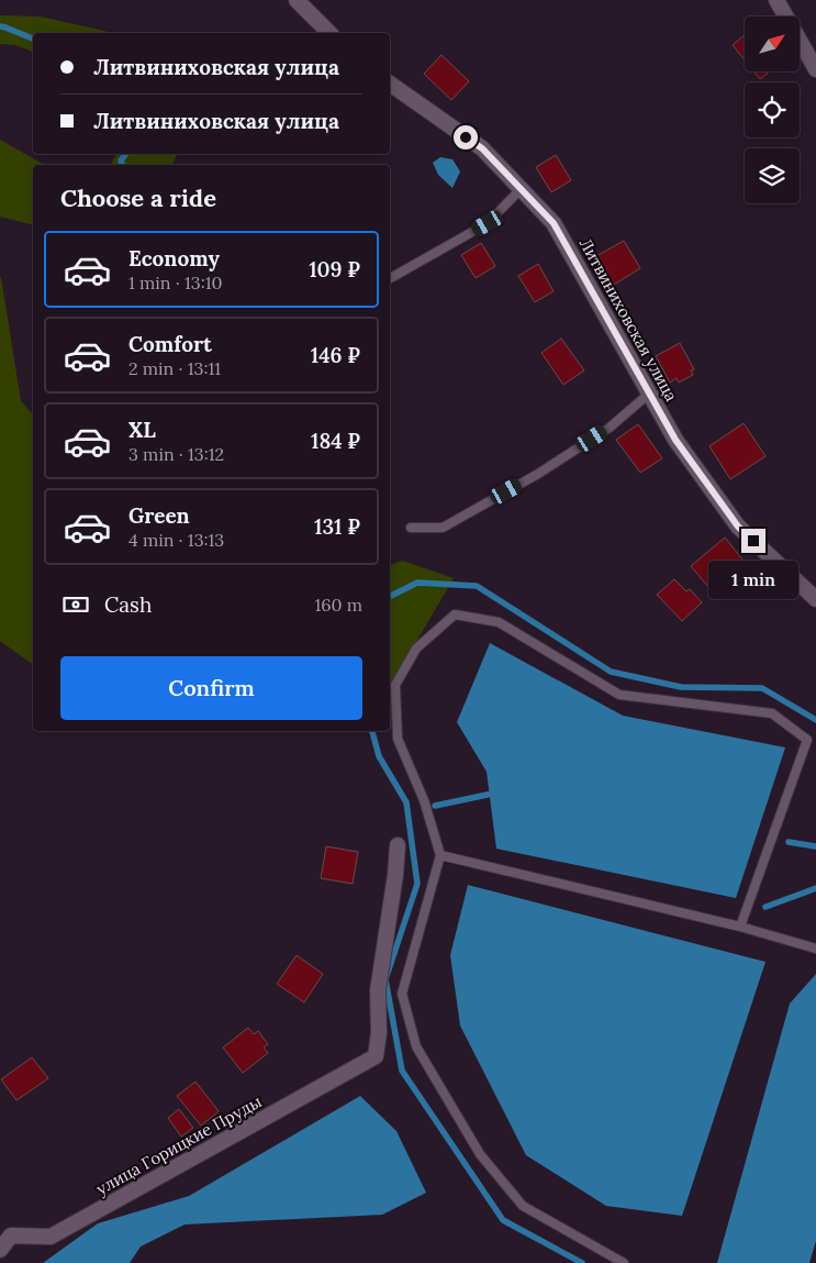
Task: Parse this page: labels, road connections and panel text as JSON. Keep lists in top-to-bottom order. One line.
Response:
{"streets":{"street":["Литвиниховская улица","улица Горицкие Пруды"]},"north":"top right","page":{"banner":["Литвиниховская улица","Литвиниховская улица"],"heading":"Choose a ride","list":[{"name":"Economy","note":"1 min · 13:10","value":"109 ₽"},{"name":"Comfort","note":"2 min · 13:11","value":"146 ₽"},{"name":"XL","note":"3 min · 13:12","value":"184 ₽"},{"name":"Green","note":"4 min · 13:13","value":"131 ₽"}],"bubble":"1 min","pay":["Cash","160 m"],"buttons":"Confirm"}}
